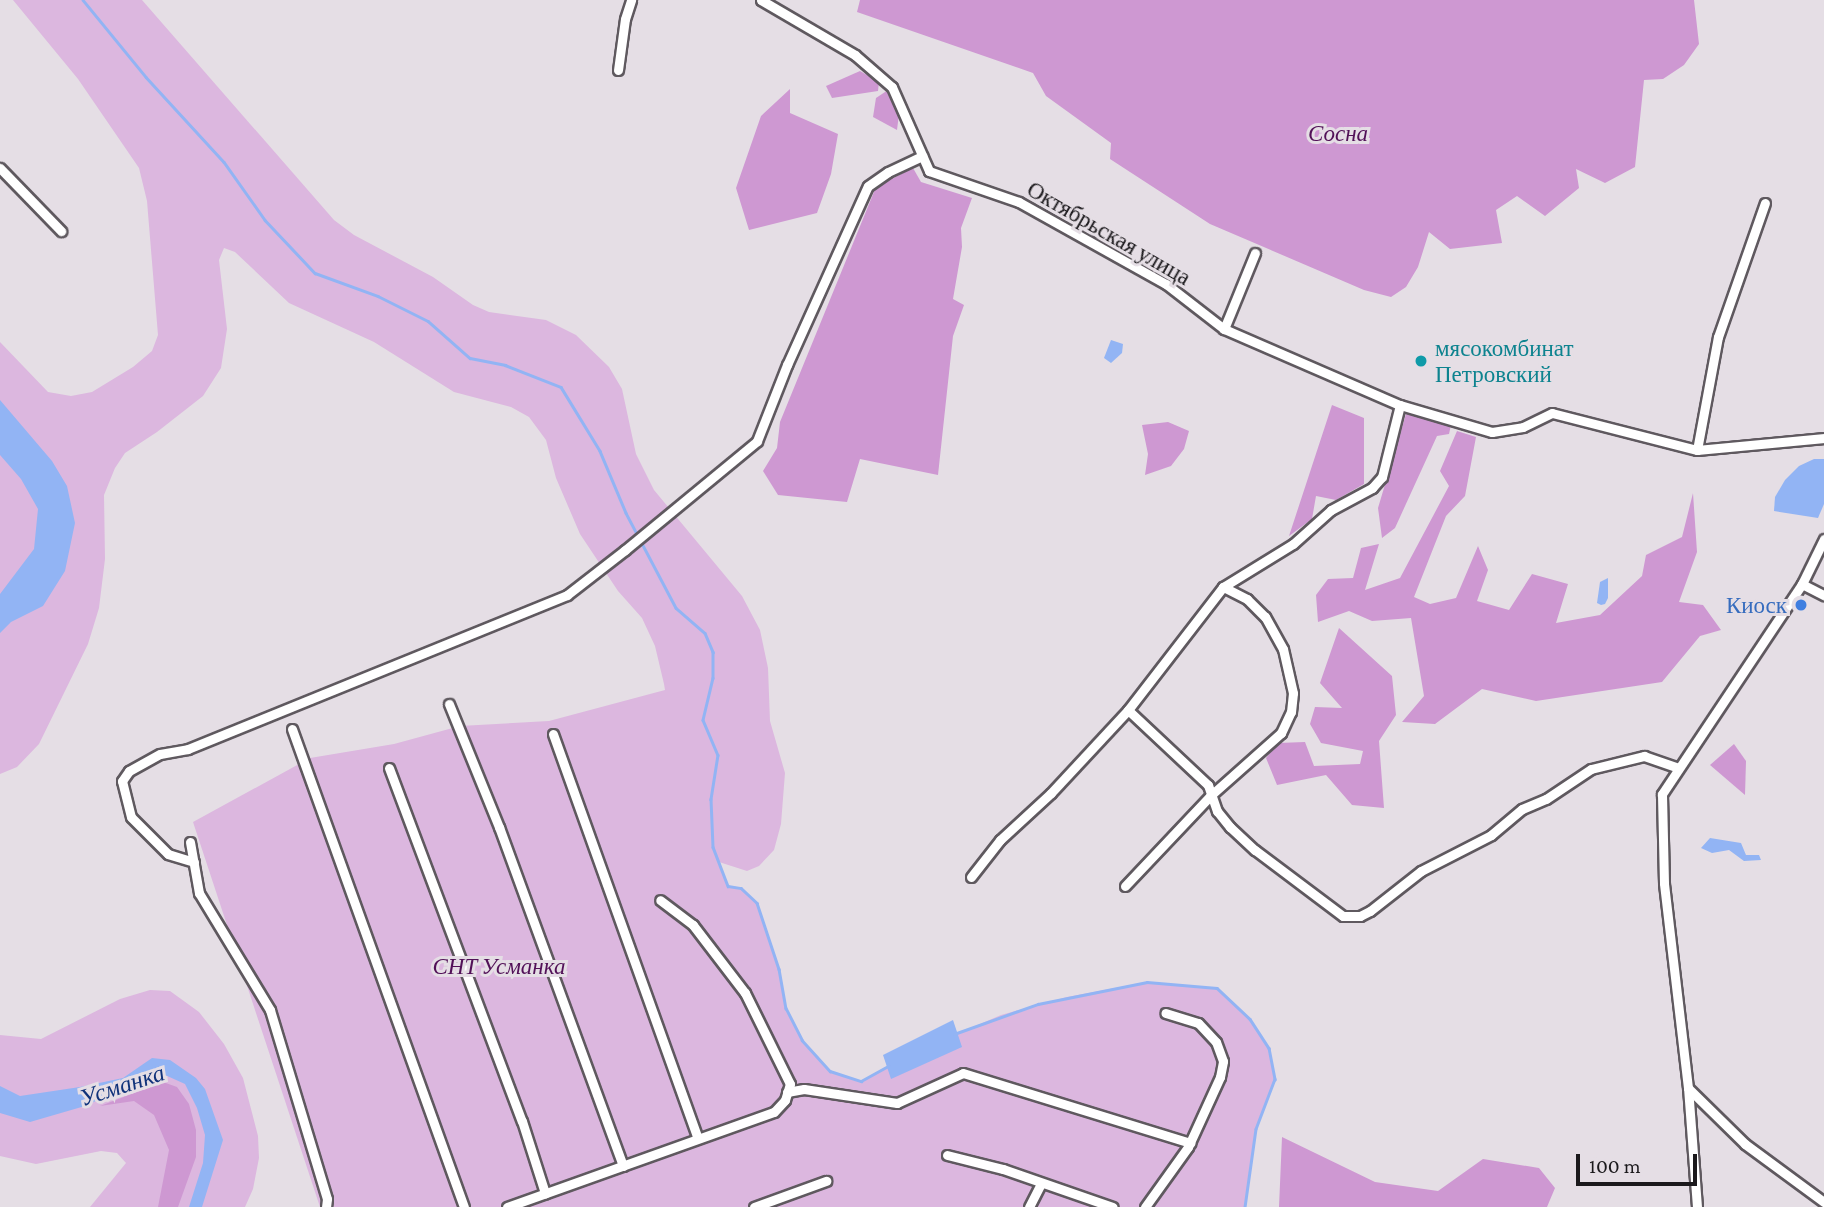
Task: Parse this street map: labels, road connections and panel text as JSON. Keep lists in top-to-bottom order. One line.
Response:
{"streets":{"street":["Октябрьская улица"]},"water":["Усманка"],"parks":["Сосна","СНТ Усманка"],"places":["мясокомбинат Петровский","Киоск"],"scale_bar":"100 m"}
